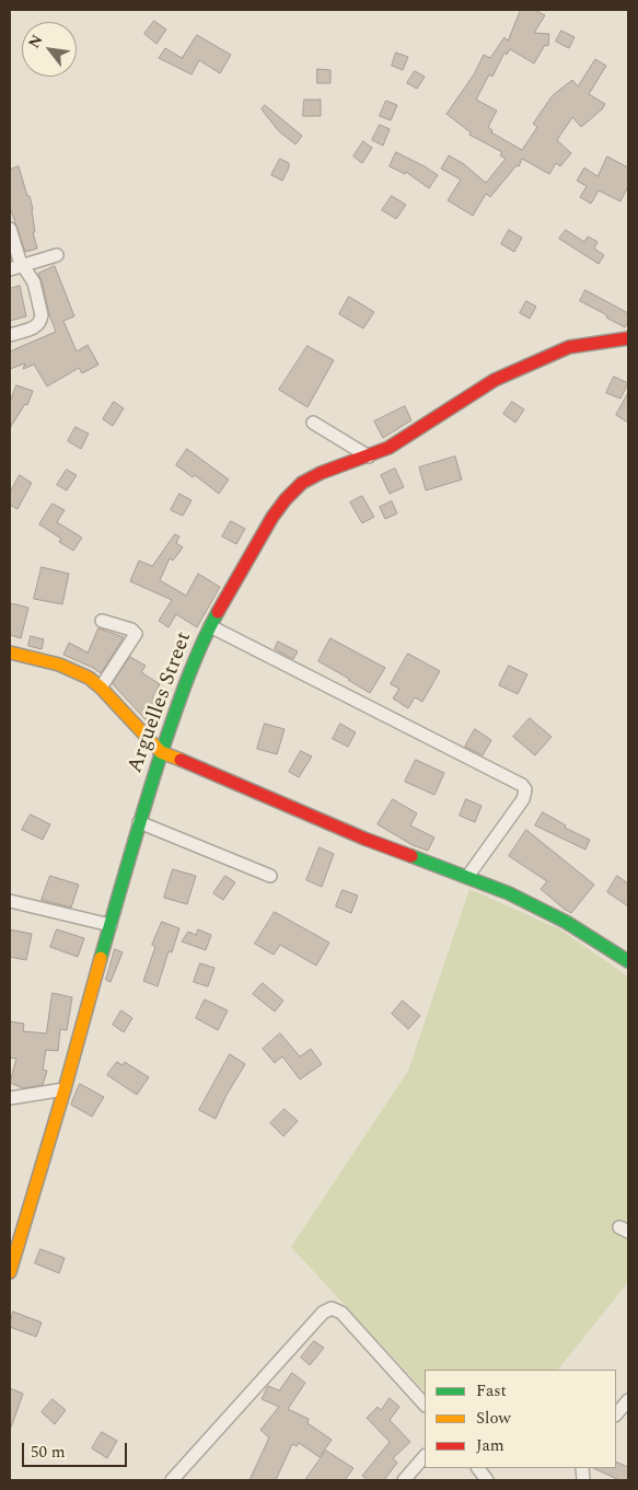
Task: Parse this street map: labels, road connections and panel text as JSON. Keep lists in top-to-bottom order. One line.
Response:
{"streets":{"street":["Arguelles Street"]},"legend":["Fast","Slow","Jam"],"scale_bar":"50 m","north":"top left"}
